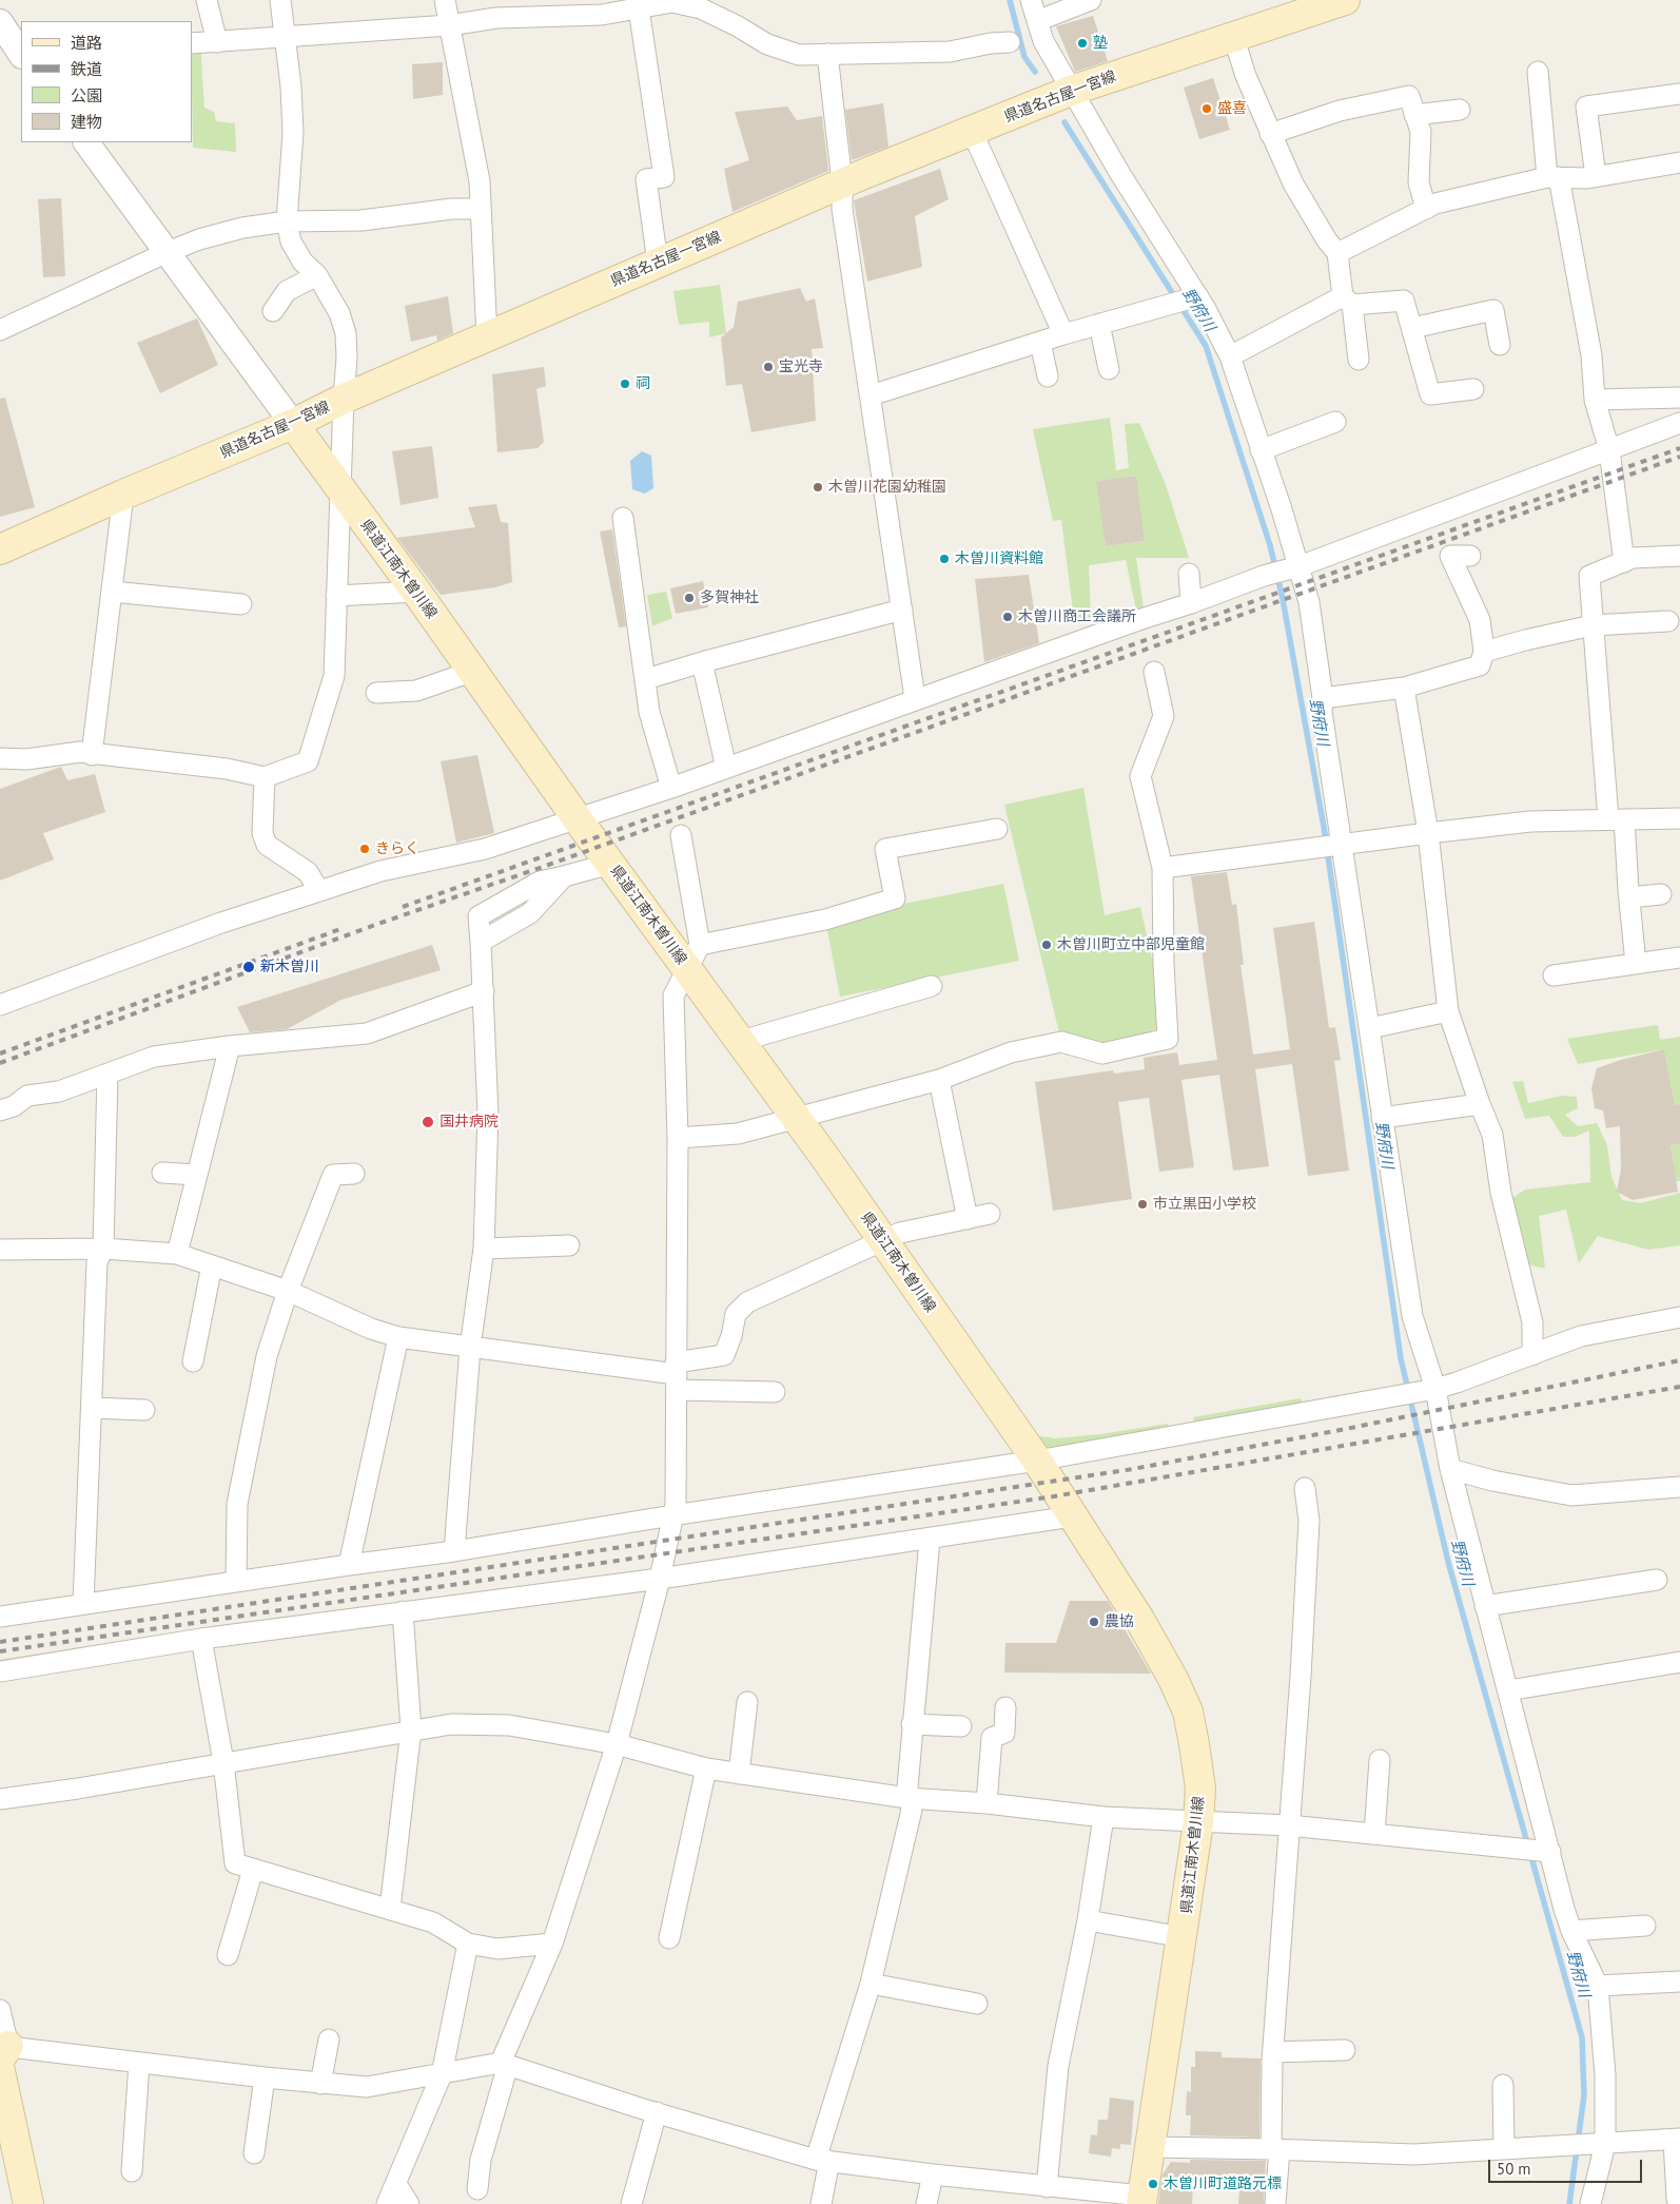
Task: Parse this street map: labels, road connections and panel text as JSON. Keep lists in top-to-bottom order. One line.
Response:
{"streets":{"main road":["県道名古屋一宮線","県道江南木曽川線"]},"crossings":[["県道名古屋一宮線","県道江南木曽川線"]],"water":["野府川"],"places":["塾","盛喜","宝光寺","祠","木曽川花園幼稚園","木曽川資料館","多賀神社","木曽川商工会議所","きらく","木曽川町立中部児童館","新木曽川","国井病院","市立黒田小学校","農協","木曽川町道路元標"],"legend":["道路","鉄道","公園","建物"],"scale_bar":"50 m"}
